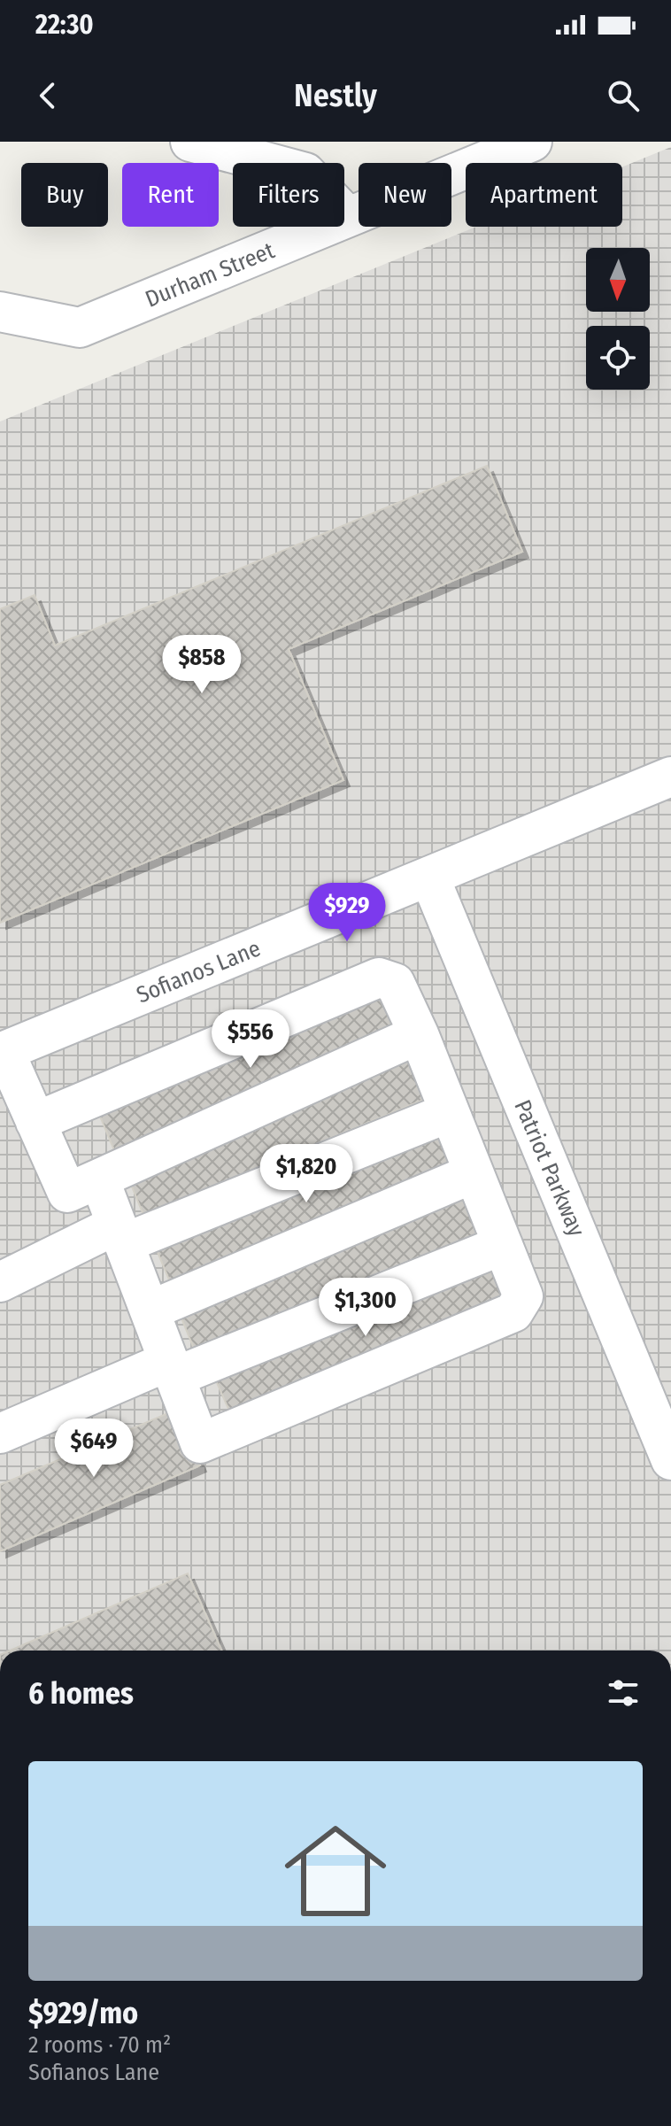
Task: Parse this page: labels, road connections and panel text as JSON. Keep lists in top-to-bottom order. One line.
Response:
{"streets":{"street":["Durham Street","Sofianos Lane","Patriot Parkway"]},"crossings":[["Sofianos Lane","Patriot Parkway"]],"north":"bottom","page":{"status":"22:30","header":"Nestly","chip":["Buy","Rent","Filters","New","Apartment"],"price":["$858","$929","$556","$1,820","$1,300","$649"],"heading":"6 homes","list":[{"name":"$929/mo","note":"2 rooms · 70 m² · Sofianos Lane"}]}}
